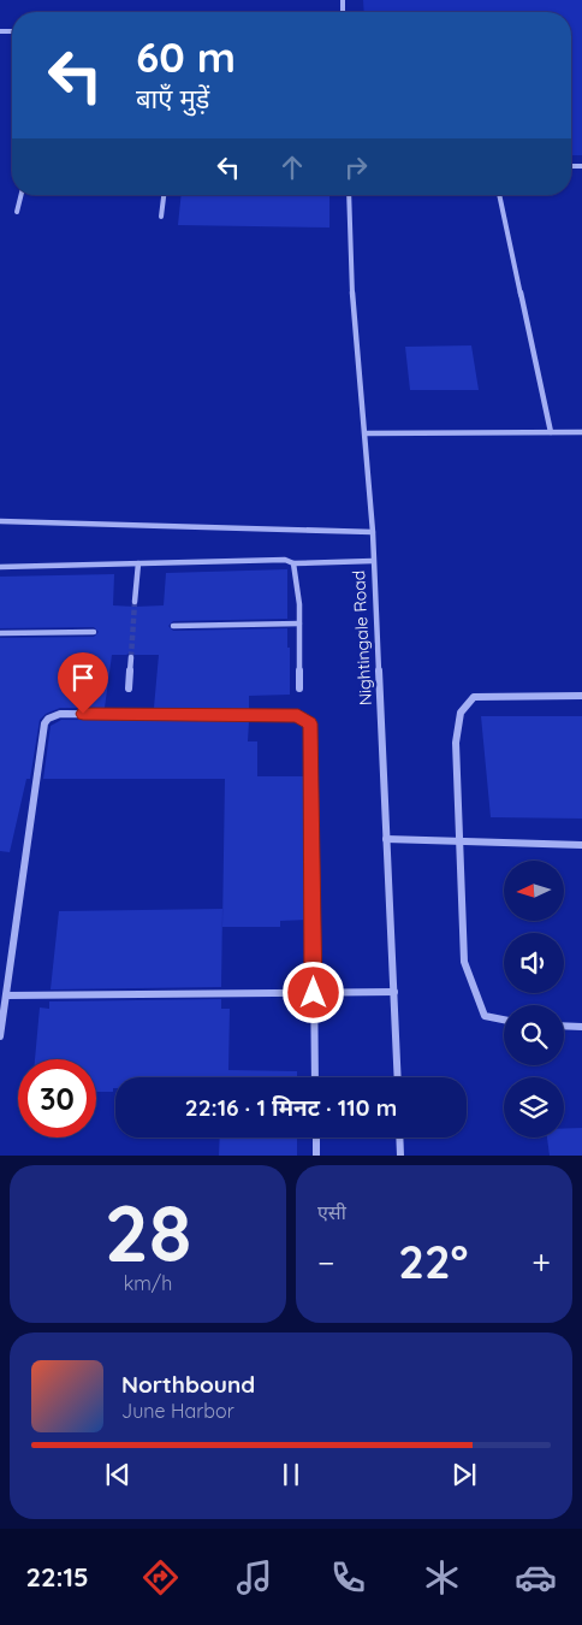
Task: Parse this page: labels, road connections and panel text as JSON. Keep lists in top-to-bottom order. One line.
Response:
{"streets":{"street":["Nightingale Road"]},"north":"left","page":{"turn":["60 m","बाएँ मुड़ें"],"limit":"30","trip":"22:16 · 1 मिनट · 110 m","tile":[["28","km/h"],"एसी"],"heat":["−","22°","+"],"song":["Northbound","June Harbor"],"tabs":"22:15"}}
